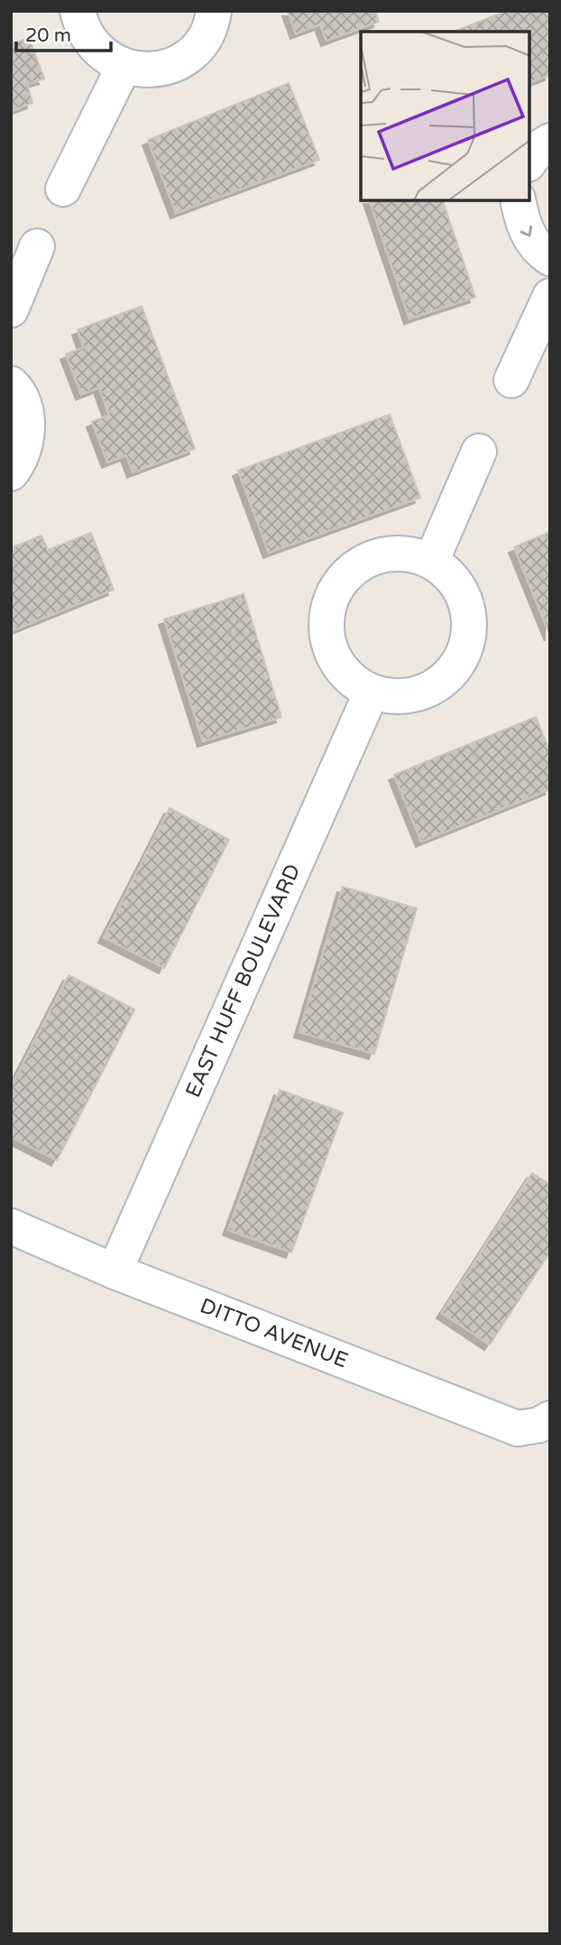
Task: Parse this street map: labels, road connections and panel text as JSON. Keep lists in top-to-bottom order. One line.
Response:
{"streets":{"street":["EAST HUFF BOULEVARD","DITTO AVENUE"]},"crossings":[["EAST HUFF BOULEVARD","DITTO AVENUE"]],"scale_bar":"20 m"}
